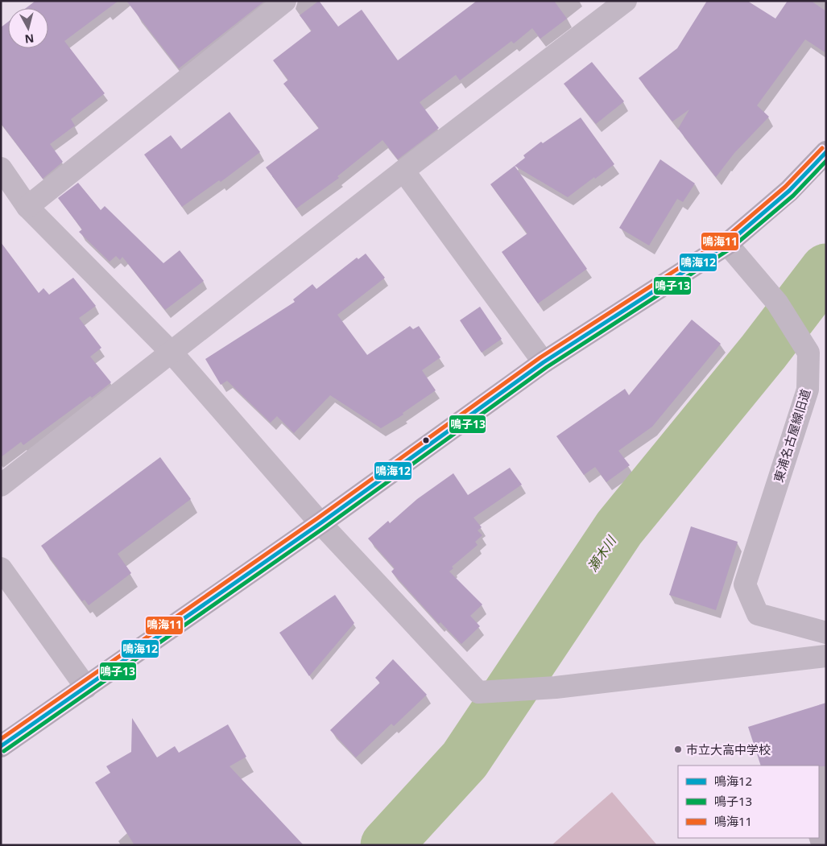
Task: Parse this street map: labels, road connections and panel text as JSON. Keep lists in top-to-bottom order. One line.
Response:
{"streets":{"street":["東浦名古屋線旧道"]},"water":["瀬木川"],"places":["市立大高中学校"],"lines":["transit line 鳴海11","transit line 鳴海12","transit line 鳴子13"],"legend":["鳴海12","鳴子13","鳴海11"],"north":"bottom"}
